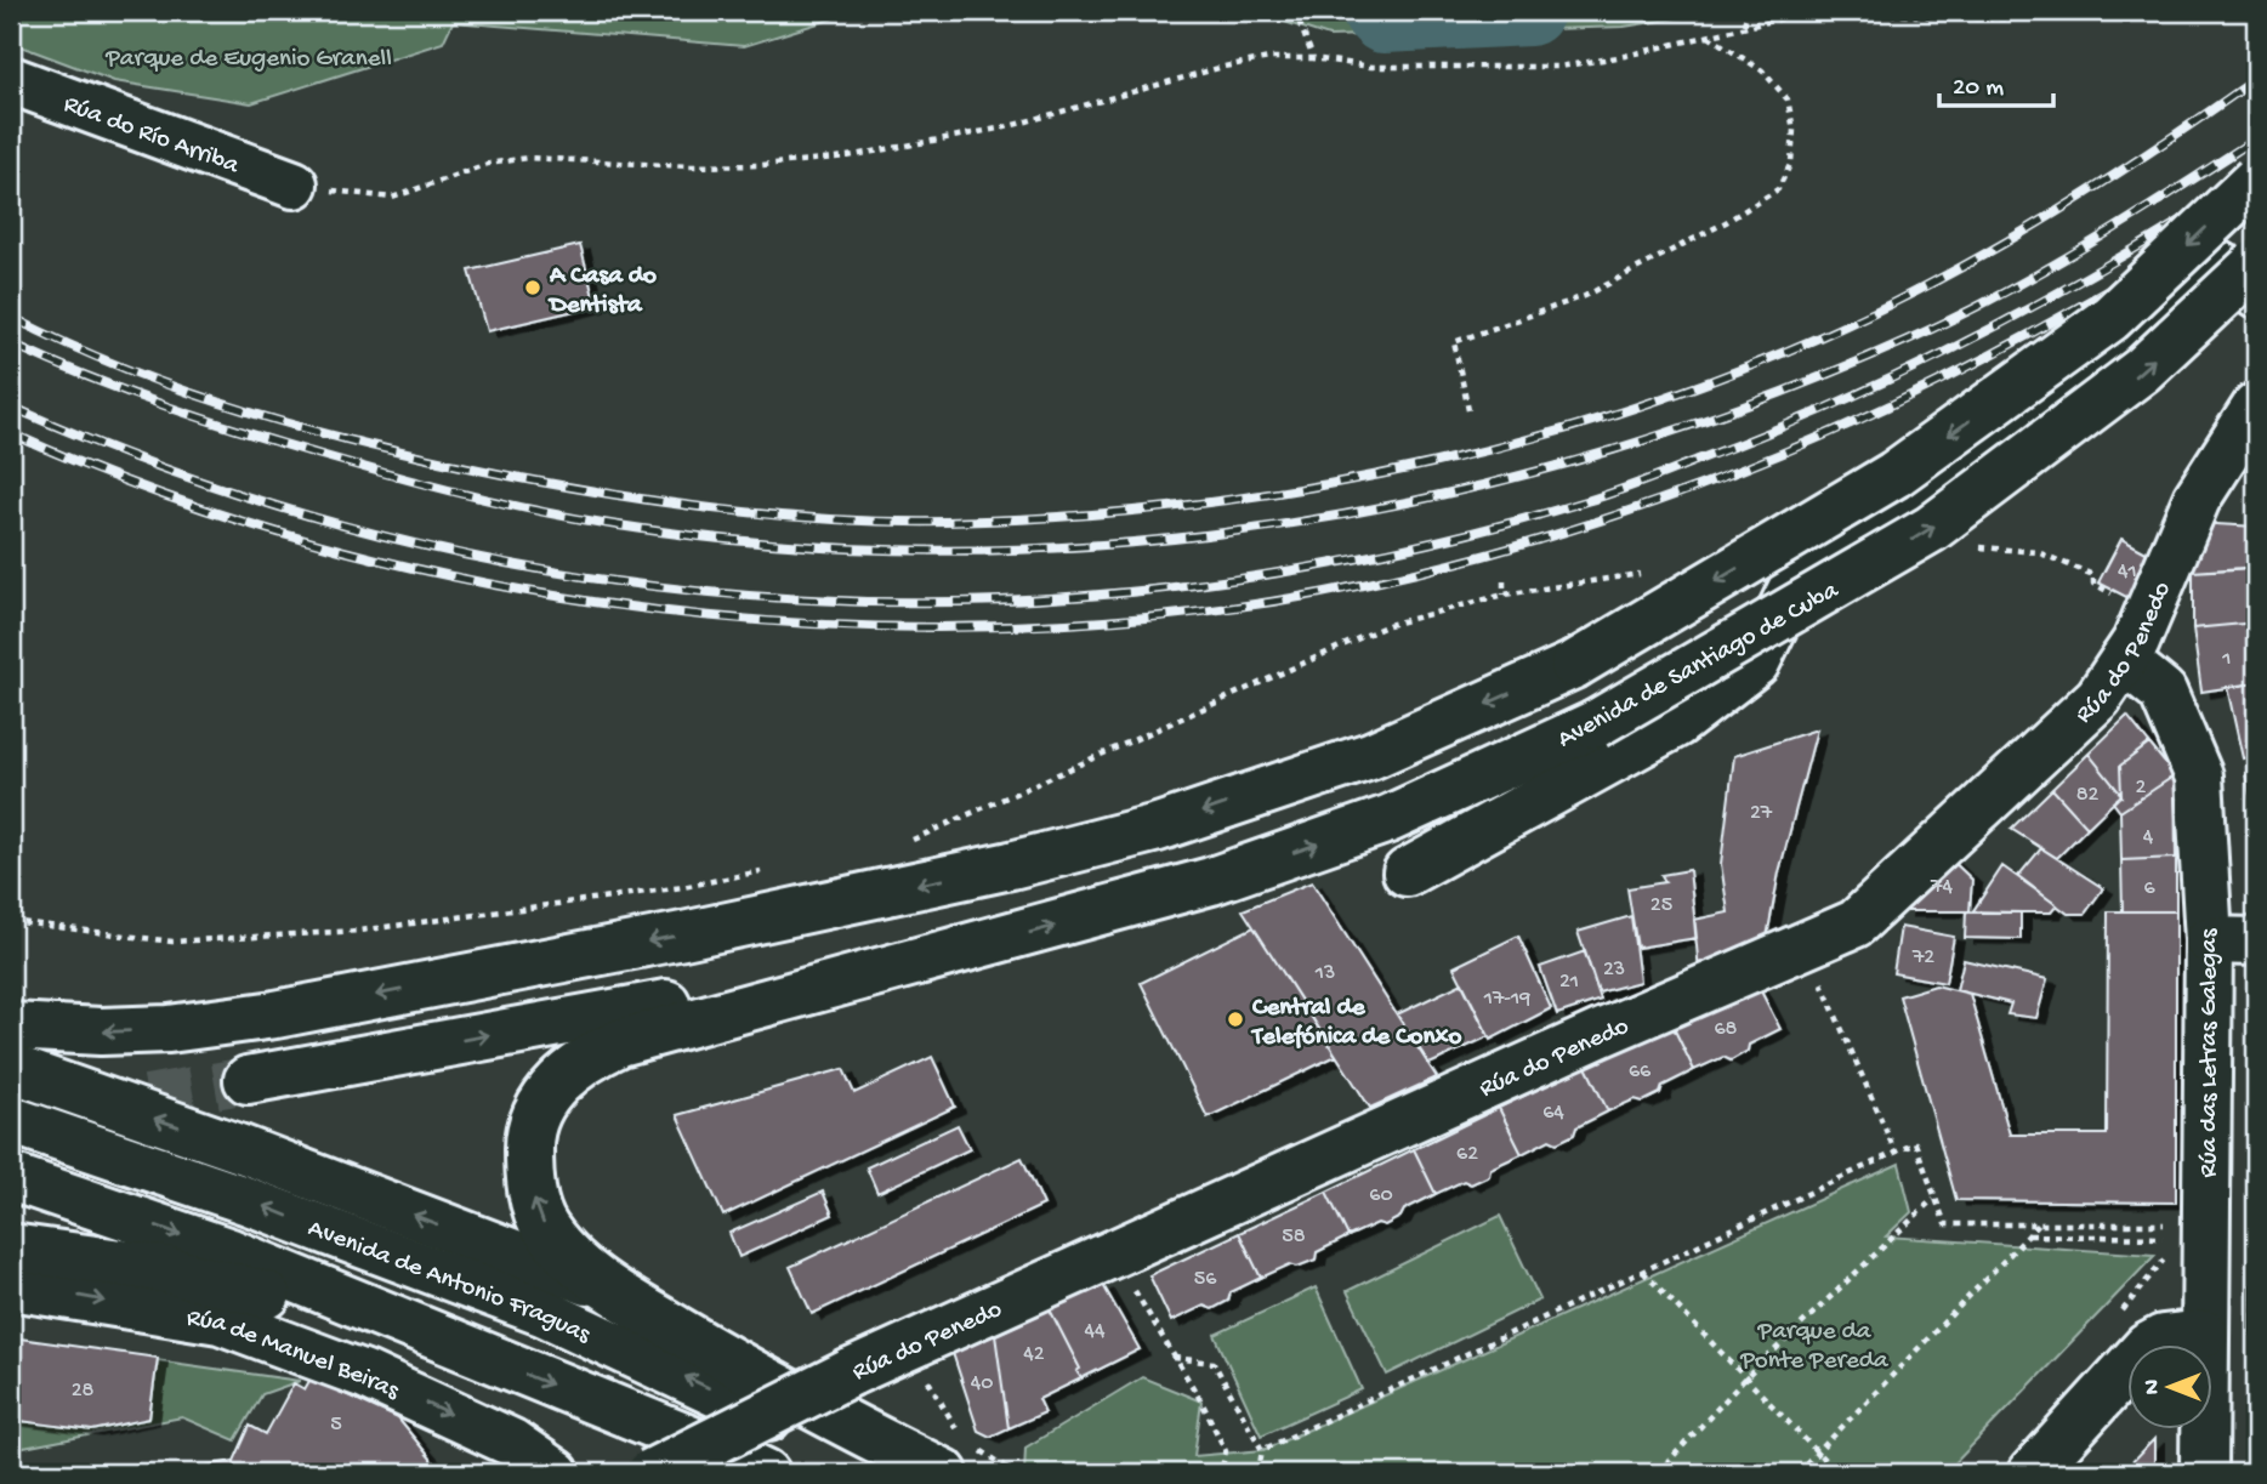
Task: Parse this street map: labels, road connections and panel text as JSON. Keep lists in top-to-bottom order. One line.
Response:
{"streets":{"main road":["Rúa do Río Arriba","Rúa do Penedo","Avenida de Santiago de Cuba","Rúa das Letras Galegas","Avenida de Antonio Fraguas","Rúa de Manuel Beiras"]},"crossings":[["Rúa do Penedo","Rúa das Letras Galegas"]],"parks":["Parque de Eugenio Granell","Parque da Ponte Pereda"],"places":["A Casa do Dentista","Central de Telefónica de Conxo"],"house_numbers":["41","1","2","82","27","4","74","6","25","72","23","13","21","17-19","68","66","64","62","60","58","56","44","42","40","28","5"],"scale_bar":"20 m","north":"left"}
